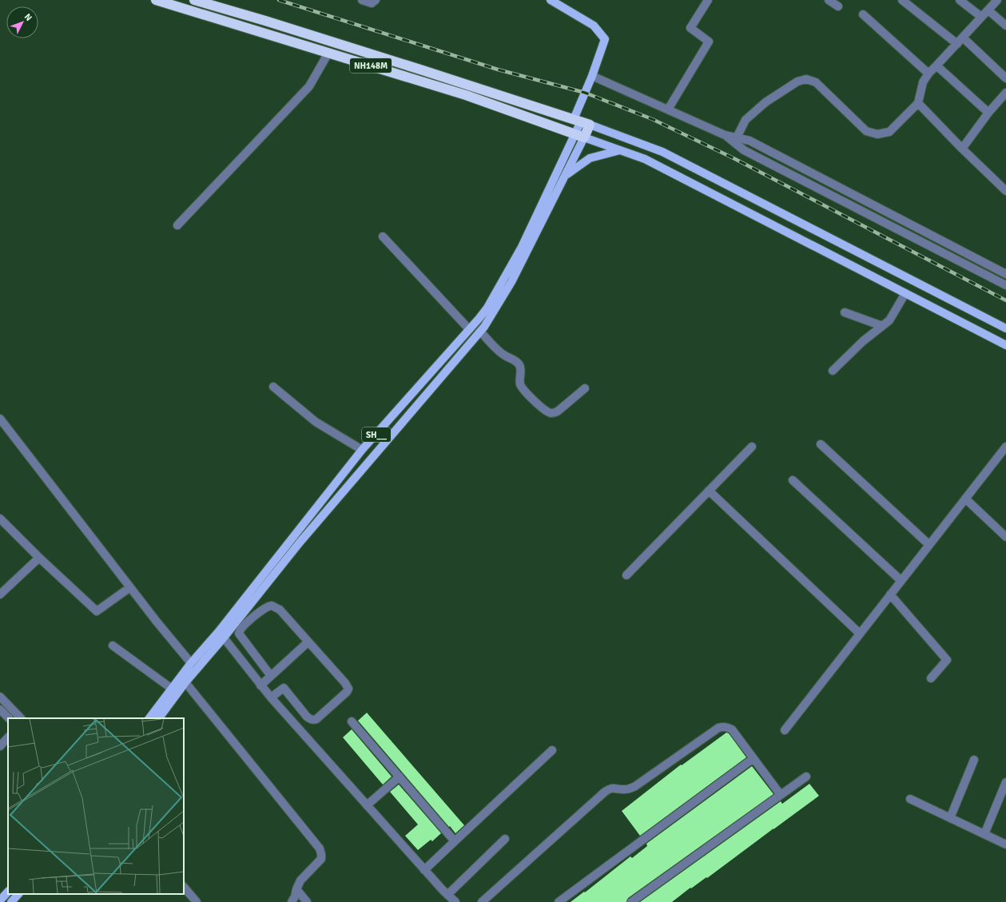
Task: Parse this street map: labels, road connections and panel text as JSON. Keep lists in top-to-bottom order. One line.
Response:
{"streets":{"highway":["NH148M"],"main road":["SH__"]},"crossings":[["NH148M","SH__"]],"north":"top right"}
